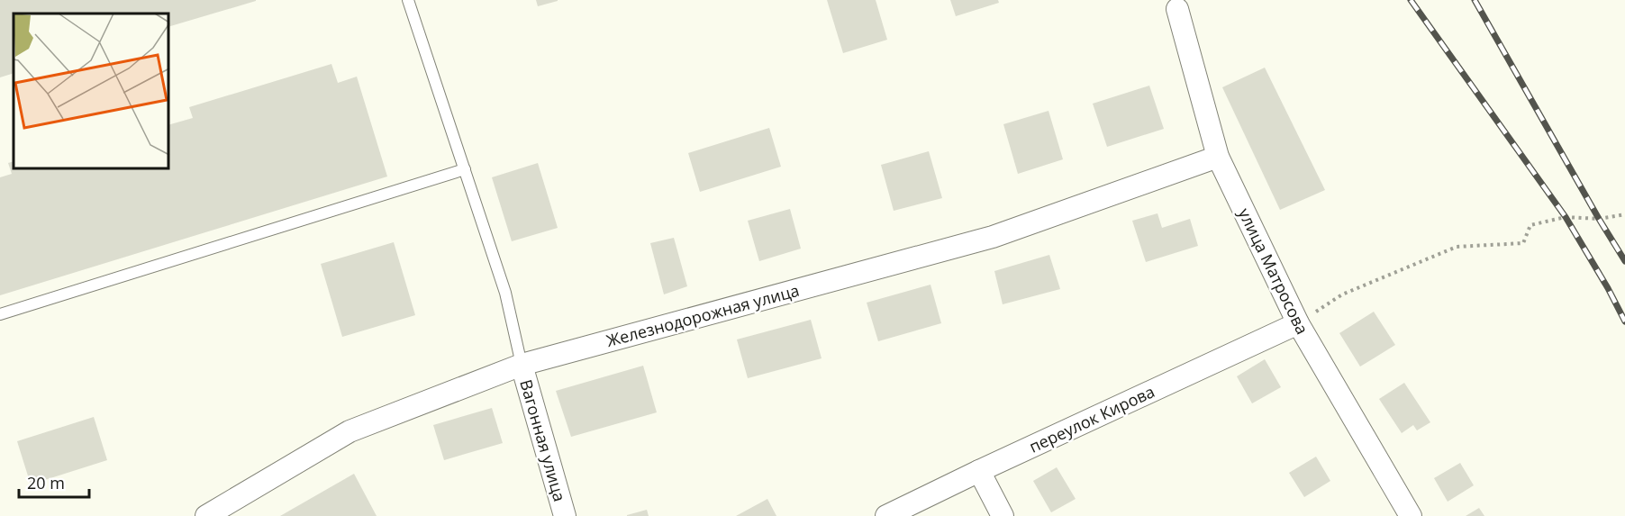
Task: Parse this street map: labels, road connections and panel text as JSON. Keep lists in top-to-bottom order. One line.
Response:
{"streets":{"street":["улица Матросова","Железнодорожная улица","переулок Кирова","Вагонная улица"]},"crossings":[["улица Матросова","Железнодорожная улица"],["улица Матросова","переулок Кирова"],["Железнодорожная улица","Вагонная улица"]],"scale_bar":"20 m"}
